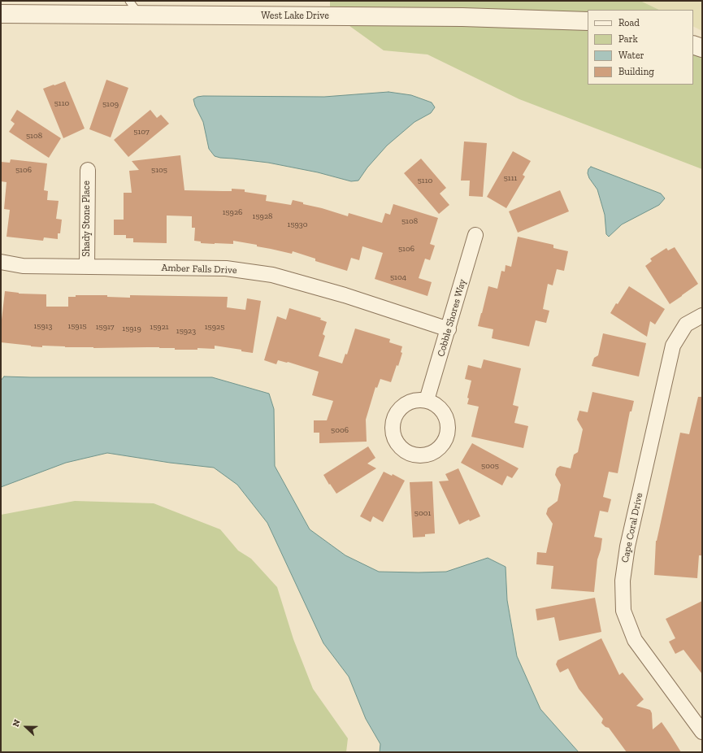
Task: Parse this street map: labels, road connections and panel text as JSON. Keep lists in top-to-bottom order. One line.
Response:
{"streets":{"street":["West Lake Drive","Shady Stone Place","Amber Falls Drive","Cobble Shores Way","Cape Coral Drive"]},"crossings":[["Shady Stone Place","Amber Falls Drive"],["Amber Falls Drive","Cobble Shores Way"]],"house_numbers":["5110","5109","5107","5108","5106","5105","5111","5110","15926","15928","5108","15930","5106","5104","15913","15915","15917","15921","15925","15919","15923","5006","5005","5001"],"legend":["Road","Park","Water","Building"],"north":"left"}
